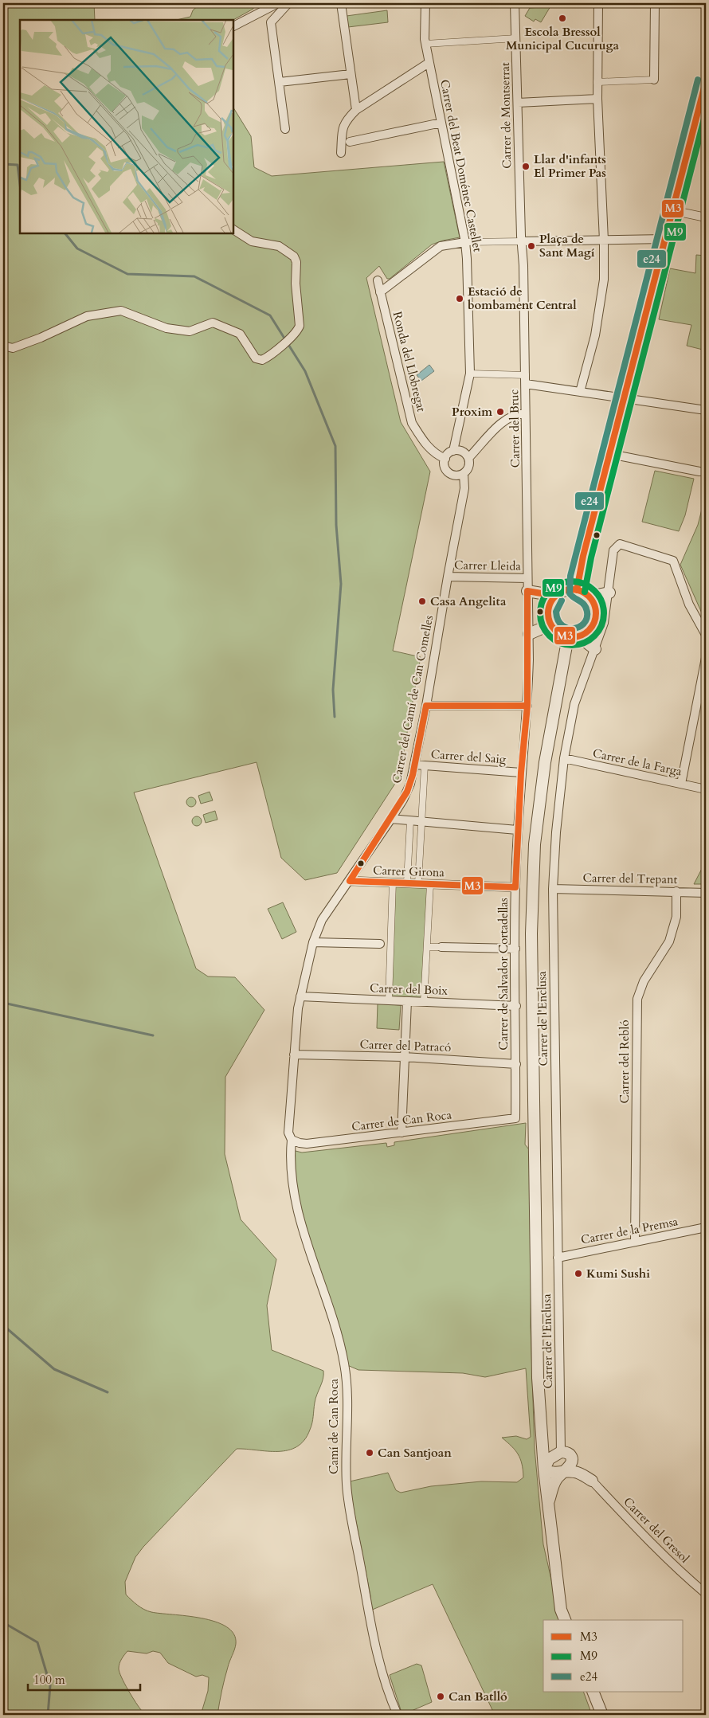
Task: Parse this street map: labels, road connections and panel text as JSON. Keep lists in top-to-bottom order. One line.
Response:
{"streets":{"street":["Carrer de Montserrat","Carrer del Beat Doménec Castellet","Ronda del Llobregat","Carrer del Bruc","Carrer Lleida","Carrer del Camí de Can Comelles","Carrer del Saig","Carrer de la Farga","Carrer Girona","Carrer del Trepant","Carrer de Salvador Cortadellas","Carrer del Boix","Carrer de l'Enclusa","Carrer del Patracó","Carrer del Rebló","Carrer de Can Roca","Carrer de la Premsa","Camí de Can Roca","Carrer del Gresol"]},"crossings":[["Carrer de Montserrat","Carrer del Bruc"],["Carrer del Beat Doménec Castellet","Ronda del Llobregat"],["Carrer del Beat Doménec Castellet","Carrer del Camí de Can Comelles"],["Ronda del Llobregat","Carrer del Camí de Can Comelles"],["Carrer del Bruc","Carrer Lleida"],["Carrer del Bruc","Carrer de Salvador Cortadellas"],["Carrer Lleida","Carrer del Camí de Can Comelles"],["Carrer del Camí de Can Comelles","Carrer del Saig"],["Carrer del Camí de Can Comelles","Carrer Girona"],["Carrer del Camí de Can Comelles","Carrer del Boix"],["Carrer del Camí de Can Comelles","Carrer del Patracó"],["Carrer del Camí de Can Comelles","Carrer de Can Roca"],["Carrer del Camí de Can Comelles","Camí de Can Roca"],["Carrer del Saig","Carrer de Salvador Cortadellas"],["Carrer de la Farga","Carrer de l'Enclusa"],["Carrer Girona","Carrer de Salvador Cortadellas"],["Carrer del Trepant","Carrer de l'Enclusa"],["Carrer del Trepant","Carrer del Rebló"],["Carrer de Salvador Cortadellas","Carrer del Boix"],["Carrer de Salvador Cortadellas","Carrer del Patracó"],["Carrer de Salvador Cortadellas","Carrer de Can Roca"],["Carrer de l'Enclusa","Carrer de la Premsa"],["Carrer del Rebló","Carrer de la Premsa"],["Carrer de Can Roca","Camí de Can Roca"]],"places":["Escola Bressol Municipal Cucuruga","Llar d'infants El Primer Pas","Plaça de Sant Magí","Estació de bombament Central","Proxim","Casa Angelita","Kumi Sushi","Can Santjoan","Can Batlló"],"lines":["transit line e24","transit line M3","transit line M9"],"legend":["M3","M9","e24"],"scale_bar":"100 m"}
